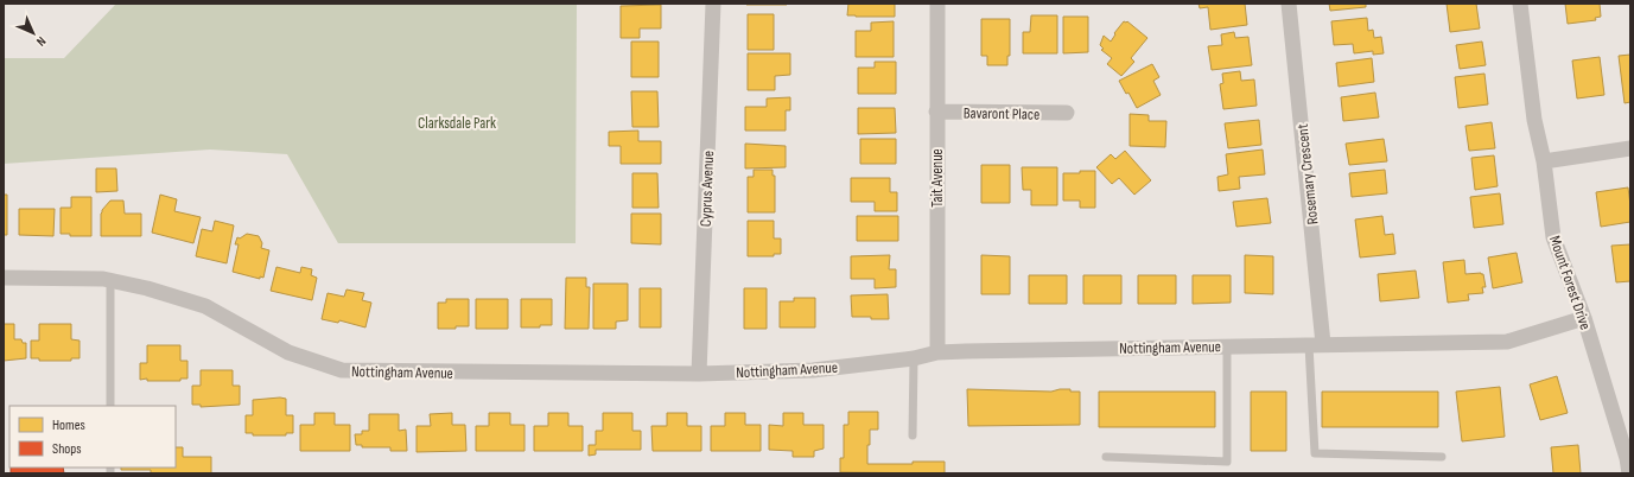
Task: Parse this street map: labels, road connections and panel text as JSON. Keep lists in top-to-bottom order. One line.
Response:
{"streets":{"street":["Bavaront Place","Rosemary Crescent","Tait Avenue","Cyprus Avenue","Mount Forest Drive","Nottingham Avenue"]},"crossings":[["Bavaront Place","Tait Avenue"],["Rosemary Crescent","Nottingham Avenue"],["Tait Avenue","Nottingham Avenue"],["Cyprus Avenue","Nottingham Avenue"],["Mount Forest Drive","Nottingham Avenue"]],"parks":["Clarksdale Park"],"legend":["Homes","Shops"],"north":"bottom right"}
